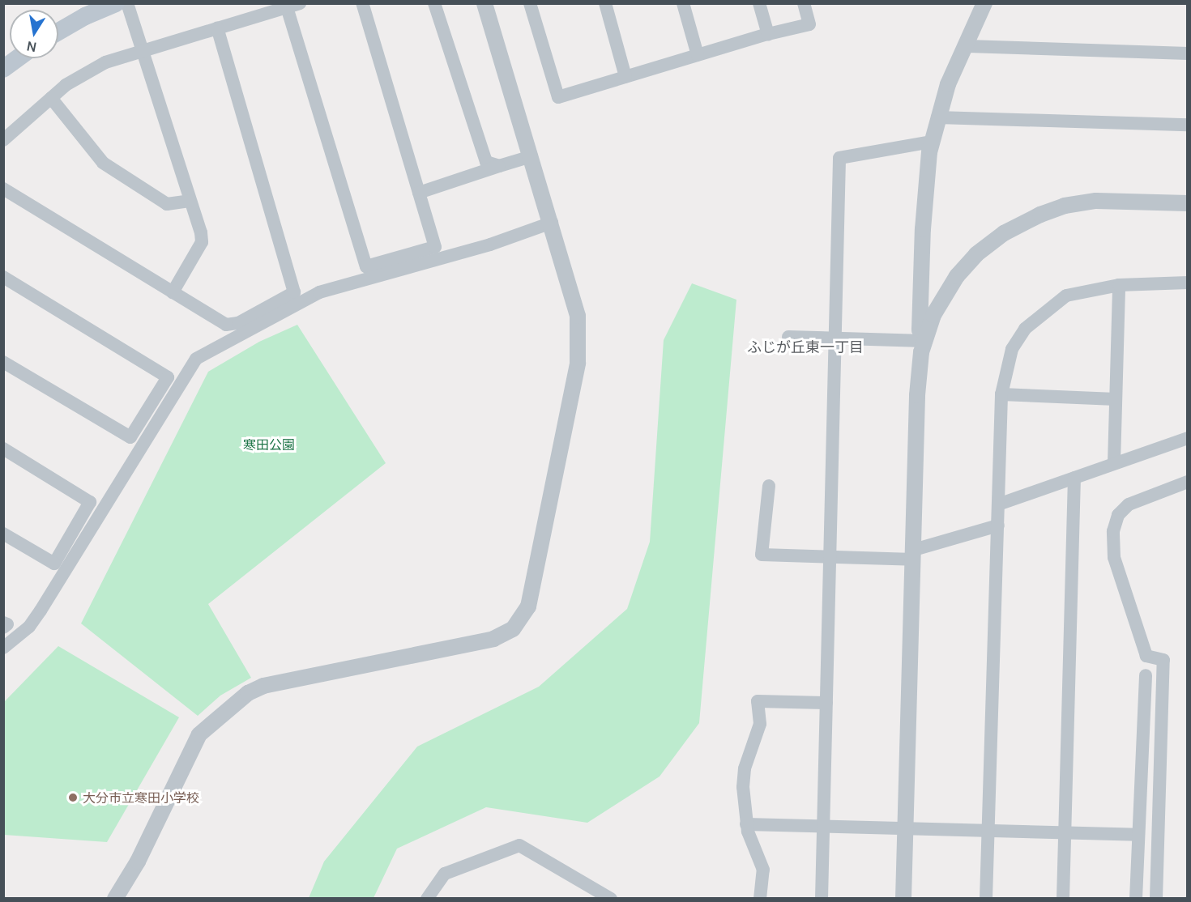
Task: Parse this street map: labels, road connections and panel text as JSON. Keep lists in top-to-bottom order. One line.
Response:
{"districts":["ふじが丘東一丁目"],"parks":["寒田公園"],"places":["大分市立寒田小学校"],"north":"bottom"}
